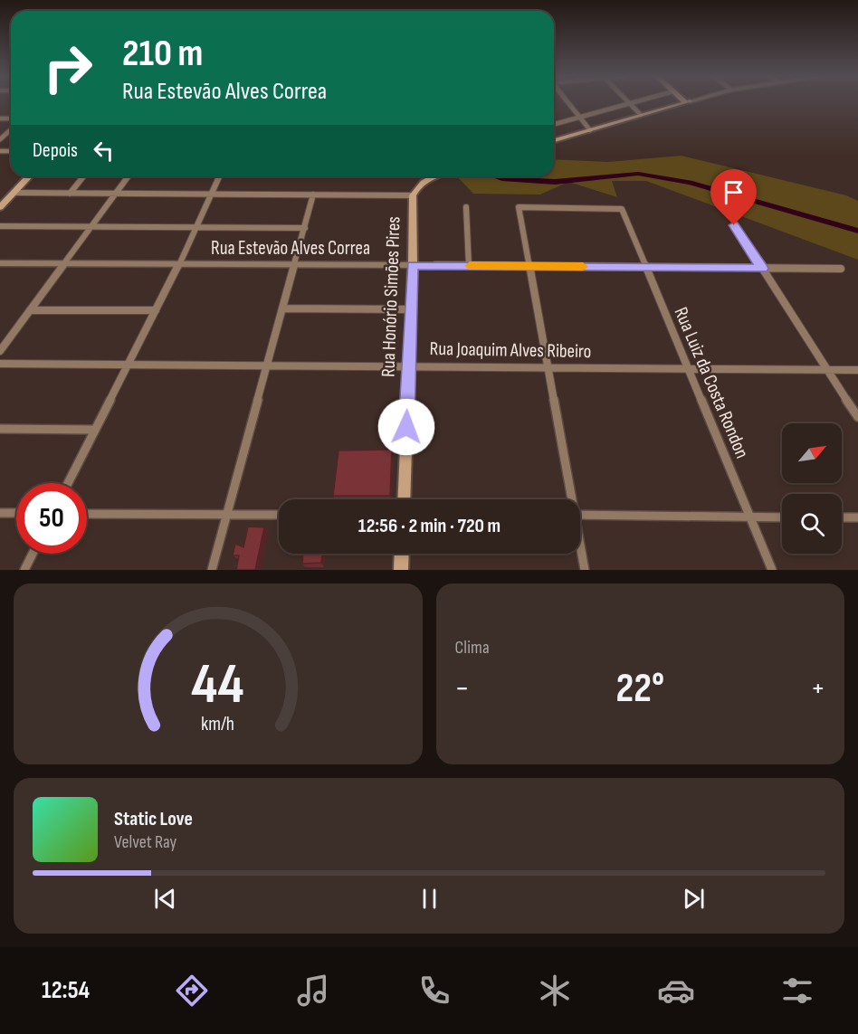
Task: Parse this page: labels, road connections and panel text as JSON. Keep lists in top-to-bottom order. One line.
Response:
{"streets":{"main road":["Rua Honório Simões Pires"],"street":["Rua Estevão Alves Correa","Rua Joaquim Alves Ribeiro","Rua Luiz da Costa Rondon"]},"crossings":[["Rua Estevão Alves Correa","Rua Honório Simões Pires"],["Rua Estevão Alves Correa","Rua Luiz da Costa Rondon"],["Rua Honório Simões Pires","Rua Joaquim Alves Ribeiro"],["Rua Joaquim Alves Ribeiro","Rua Luiz da Costa Rondon"]],"north":"top right","page":{"turn":["210 m","Rua Estevão Alves Correa"],"then":"Depois","limit":"50","trip":"12:56 · 2 min · 720 m","tile":"Clima","heat":["−","22°","+"],"song":["Static Love","Velvet Ray"],"tabs":"12:54","gauge":["44","km/h"]}}
